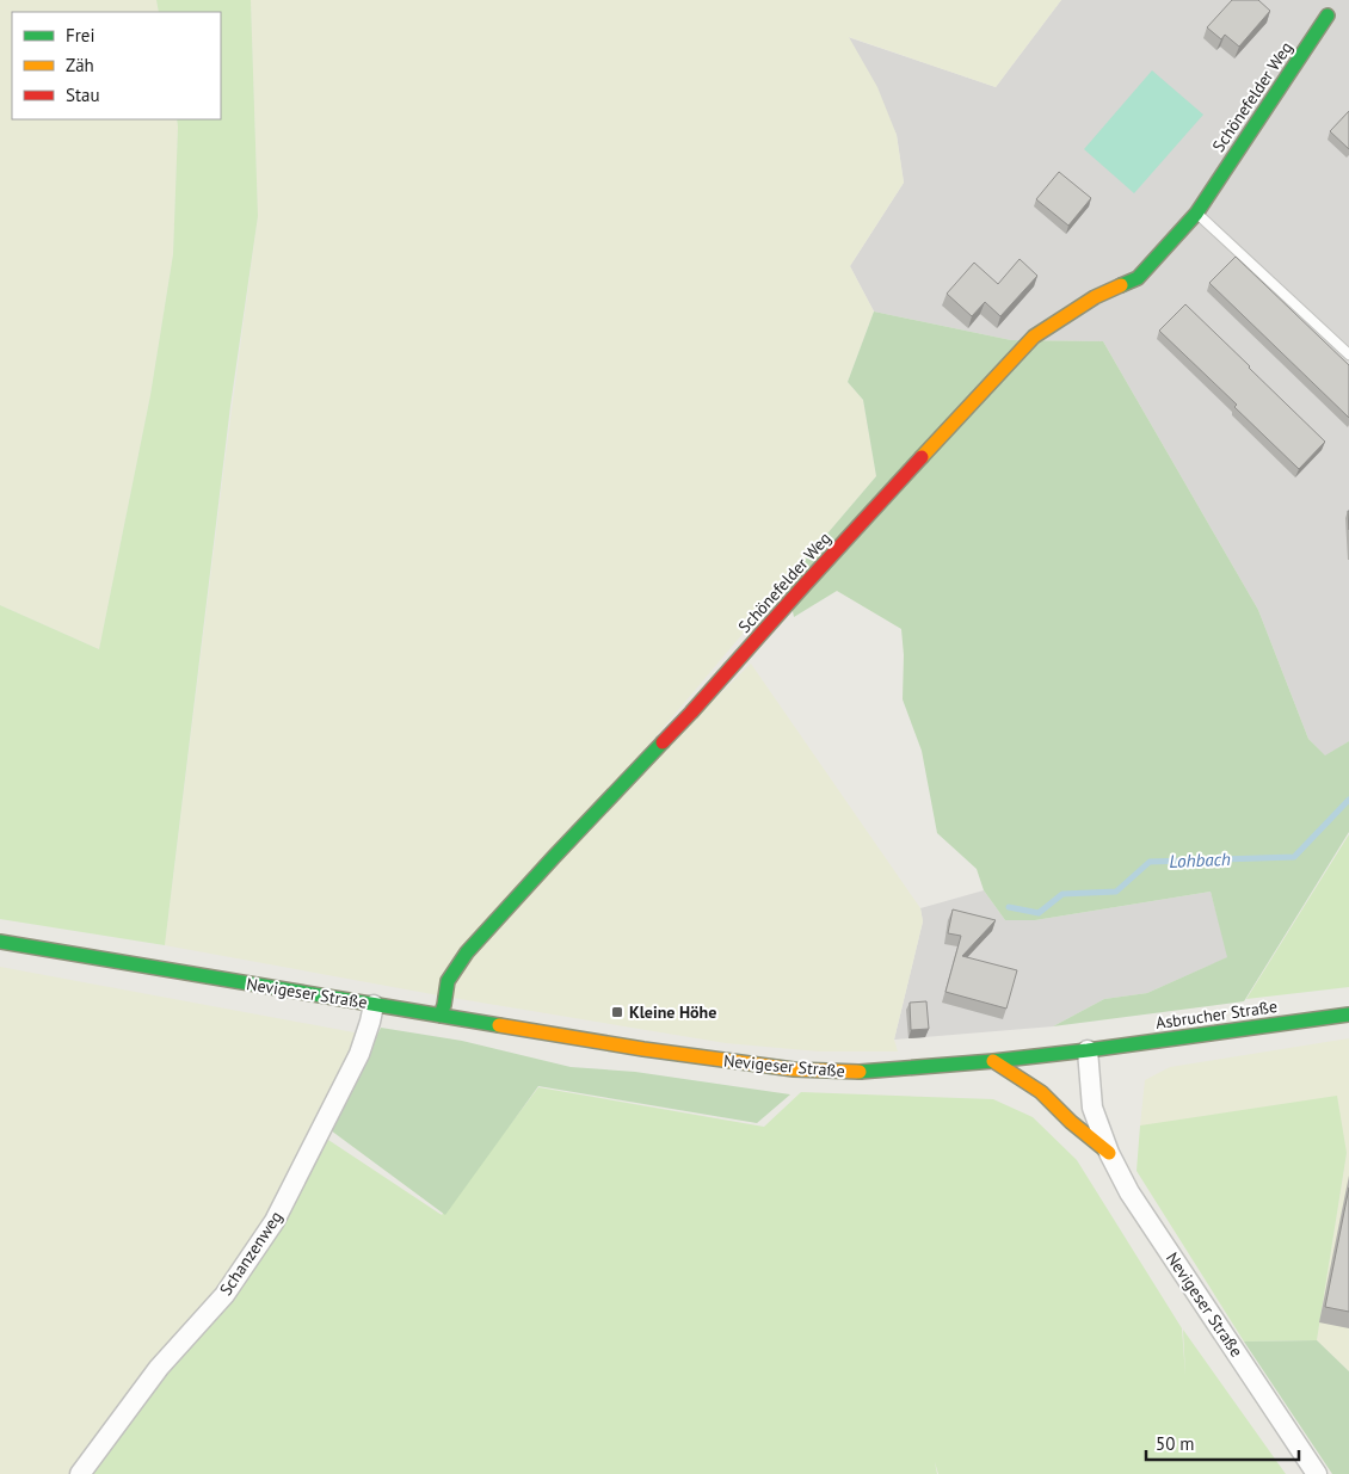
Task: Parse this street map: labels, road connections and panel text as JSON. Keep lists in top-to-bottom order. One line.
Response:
{"streets":{"main road":["Schönefelder Weg","Nevigeser Straße","Asbrucher Straße"],"street":["Schanzenweg"]},"crossings":[["Schönefelder Weg","Nevigeser Straße"],["Nevigeser Straße","Asbrucher Straße"],["Nevigeser Straße","Schanzenweg"]],"water":["Lohbach"],"places":{"transit":["Kleine Höhe"]},"legend":["Frei","Zäh","Stau"],"scale_bar":"50 m"}
